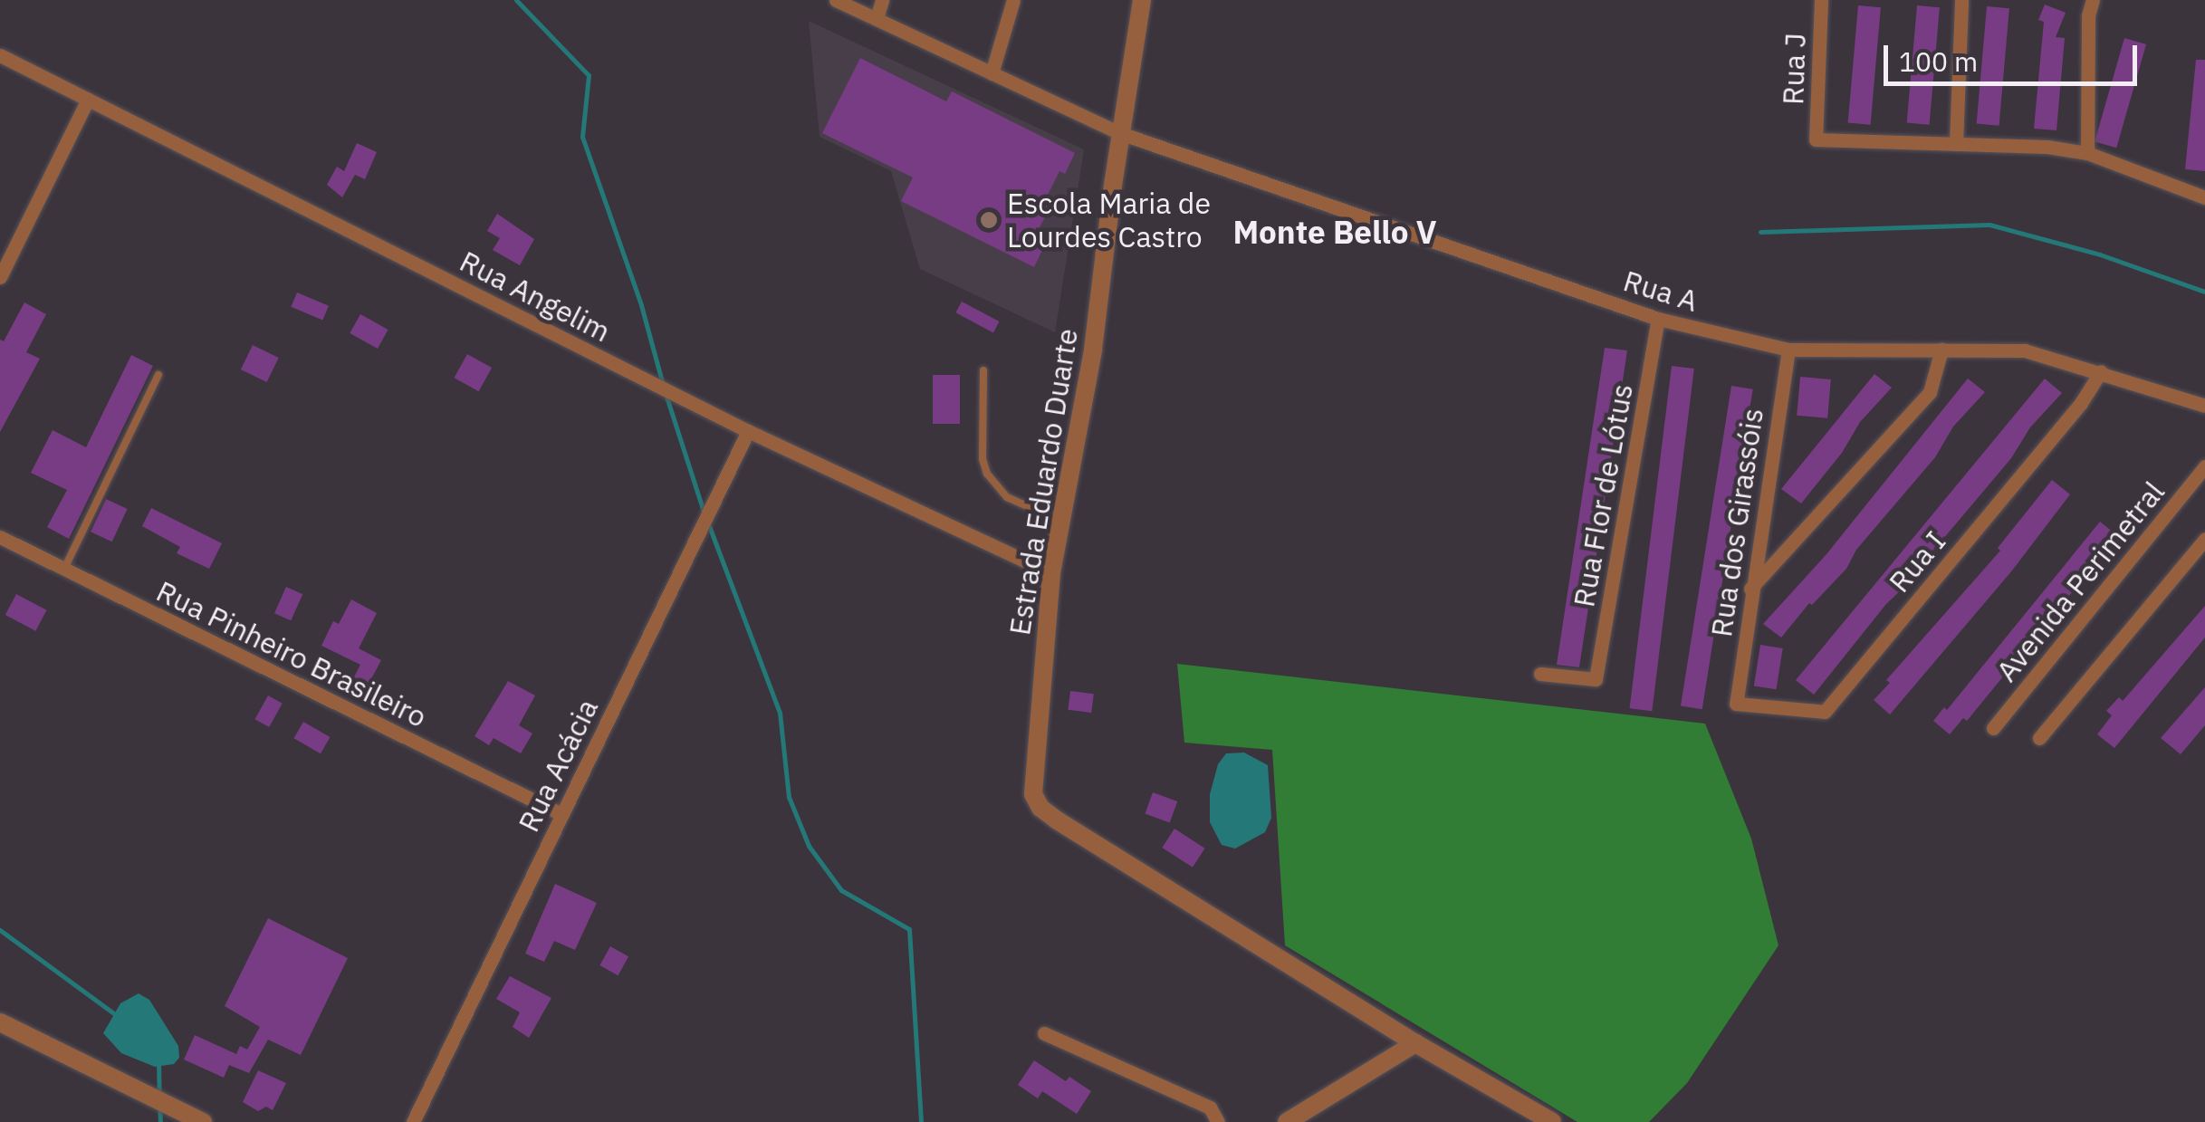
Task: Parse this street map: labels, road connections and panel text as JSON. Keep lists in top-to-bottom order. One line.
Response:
{"streets":{"street":["Rua J","Rua A","Rua Angelim","Estrada Eduardo Duarte","Rua Flor de Lótus","Rua dos Girassóis","Rua I","Avenida Perimetral","Rua Pinheiro Brasileiro","Rua Acácia"]},"crossings":[["Rua A","Estrada Eduardo Duarte"],["Rua A","Rua Flor de Lótus"],["Rua A","Rua dos Girassóis"],["Rua A","Rua I"],["Rua Angelim","Estrada Eduardo Duarte"],["Rua Angelim","Rua Acácia"],["Rua dos Girassóis","Rua I"],["Rua Pinheiro Brasileiro","Rua Acácia"]],"districts":["Monte Bello V"],"places":["Escola Maria de Lourdes Castro"],"scale_bar":"100 m"}
